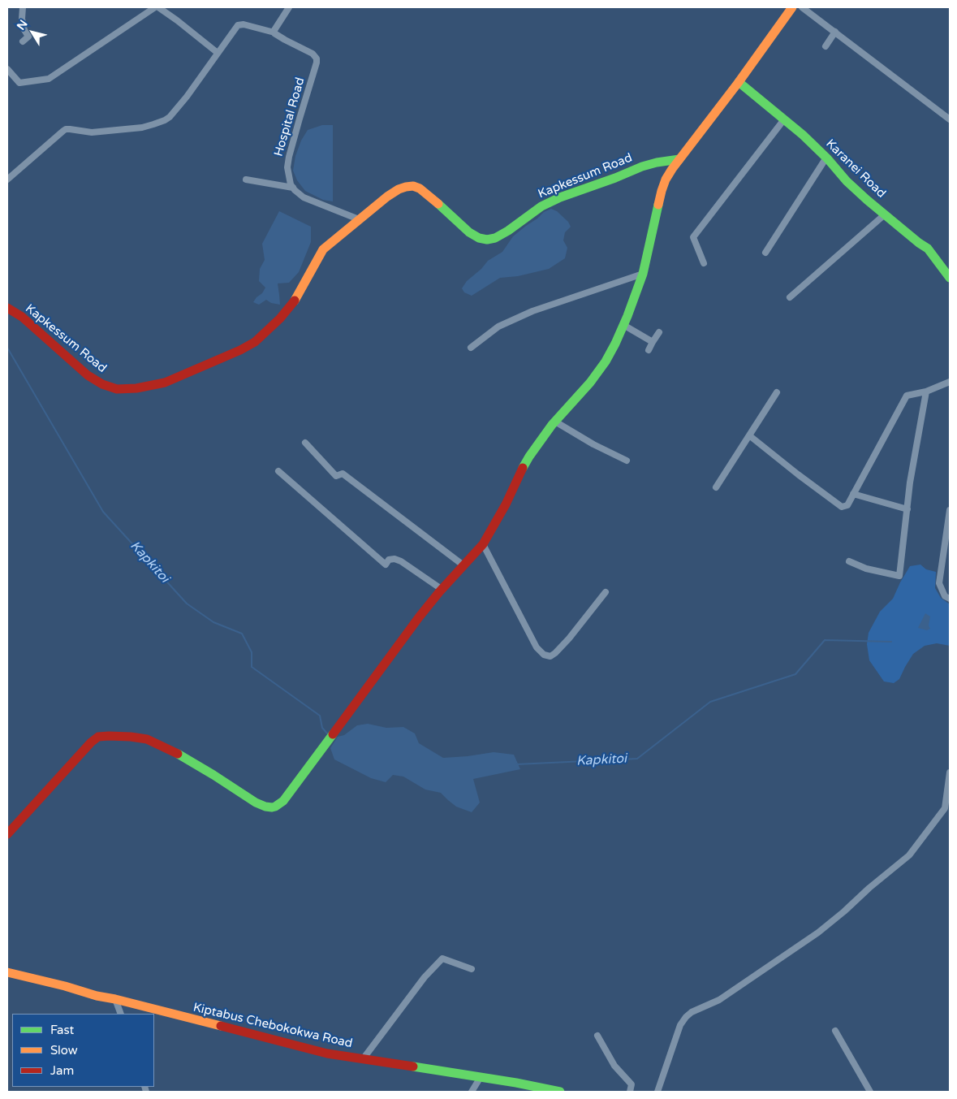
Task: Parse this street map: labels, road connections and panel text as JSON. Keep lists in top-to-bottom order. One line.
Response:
{"streets":{"street":["Hospital Road","Karanei Road","Kapkessum Road","Kiptabus Chebokokwa Road"]},"water":["Kapkitoi"],"legend":["Fast","Slow","Jam"],"north":"top left"}
